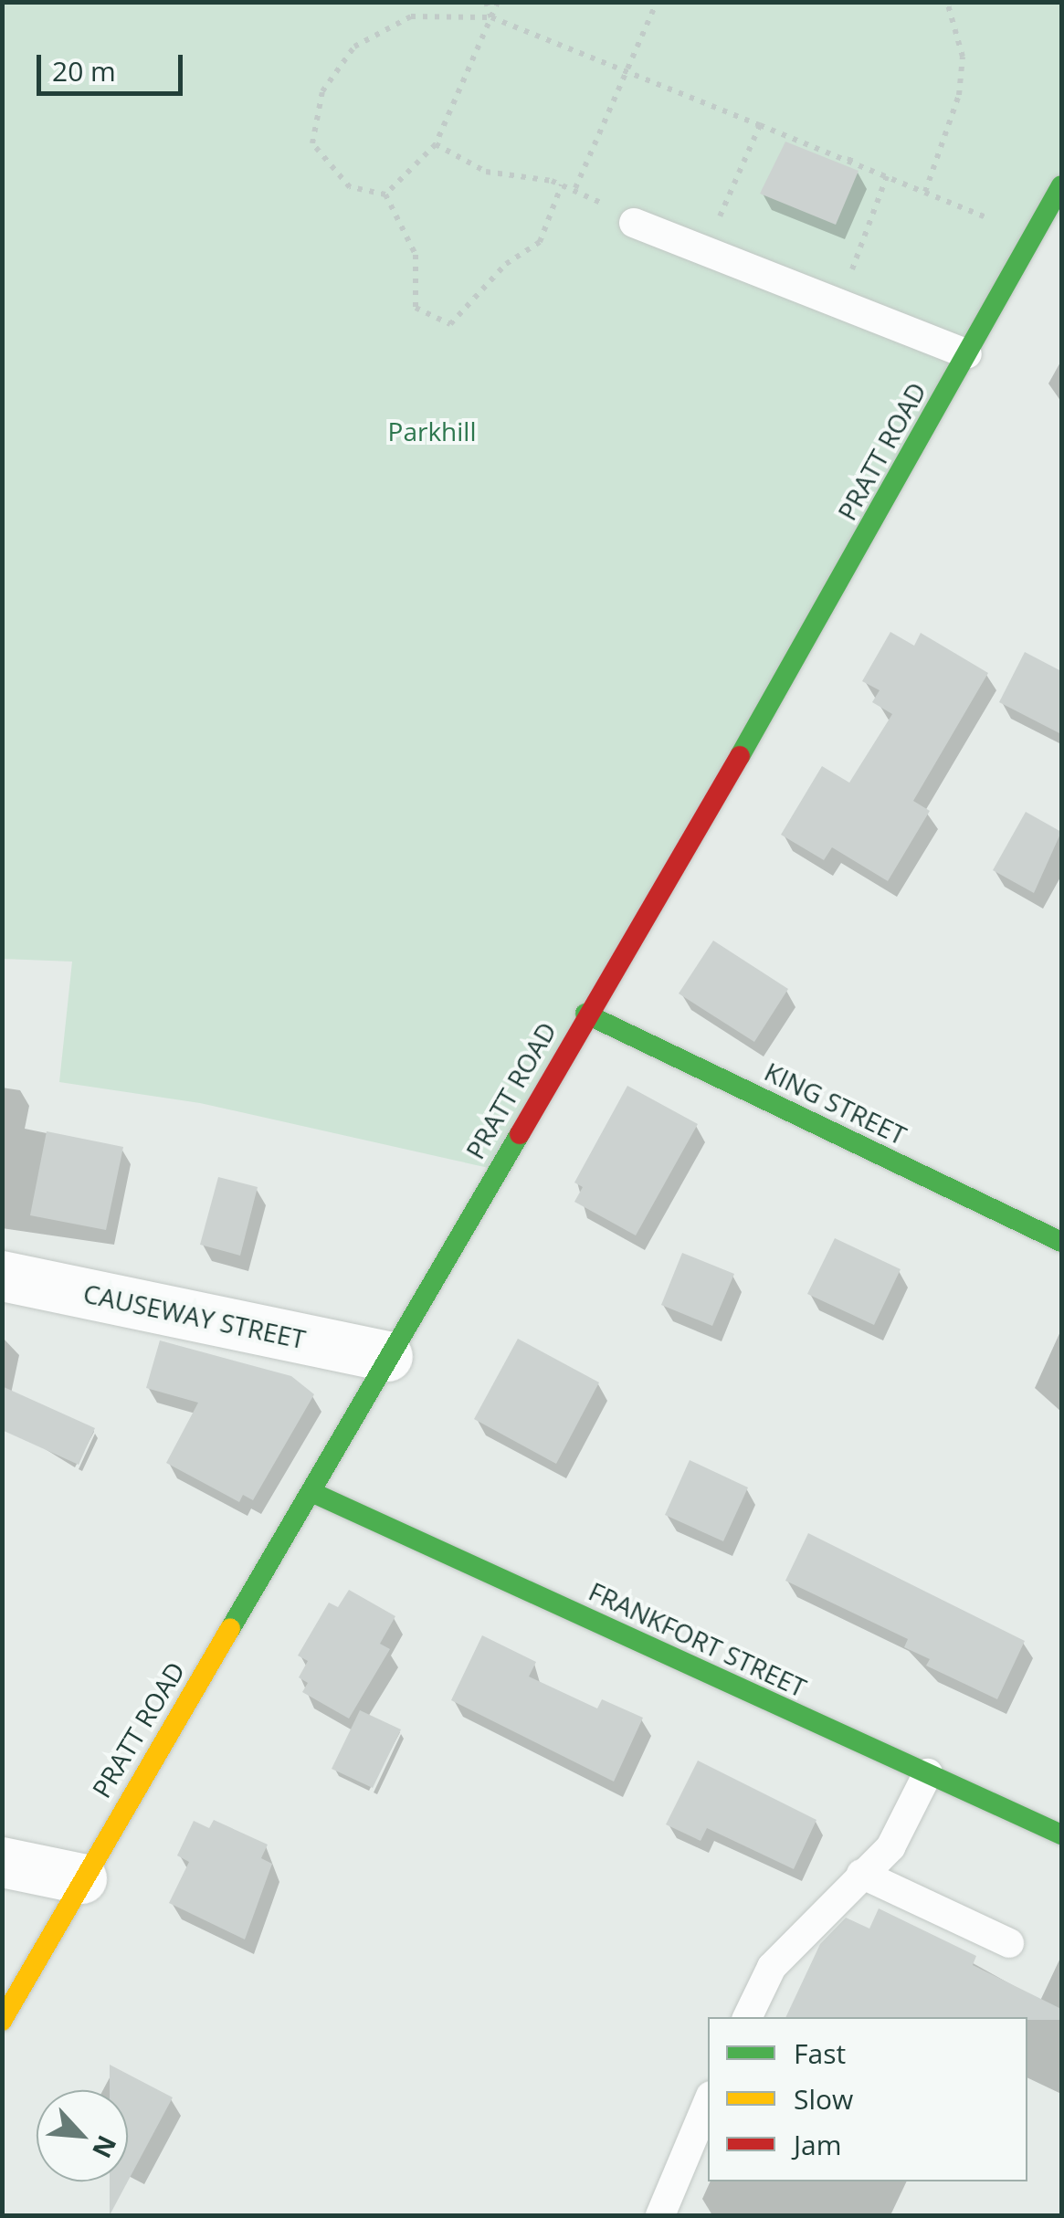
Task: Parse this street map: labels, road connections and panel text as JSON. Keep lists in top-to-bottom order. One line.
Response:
{"streets":{"street":["PRATT ROAD","KING STREET","CAUSEWAY STREET","FRANKFORT STREET"]},"crossings":[["PRATT ROAD","KING STREET"],["PRATT ROAD","CAUSEWAY STREET"],["PRATT ROAD","FRANKFORT STREET"]],"parks":["Parkhill"],"legend":["Fast","Slow","Jam"],"scale_bar":"20 m","north":"bottom right"}
